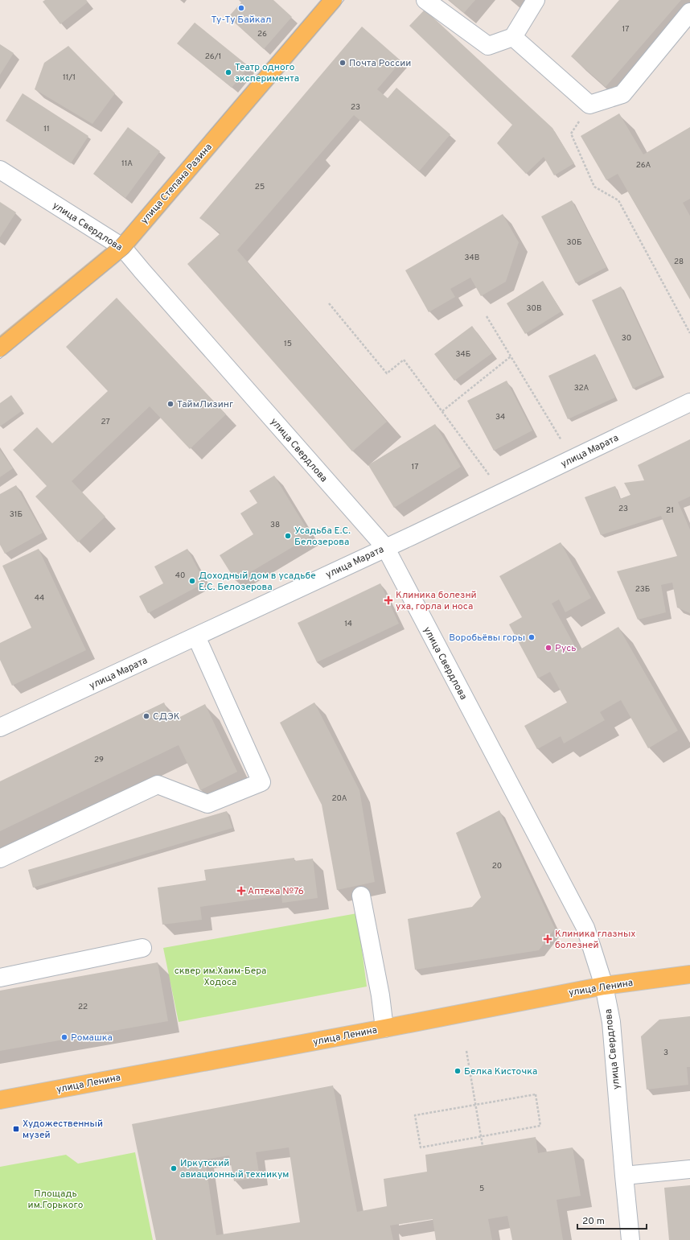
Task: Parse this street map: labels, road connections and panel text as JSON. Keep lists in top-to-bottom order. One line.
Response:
{"streets":{"main road":["улица Степана Разина","улица Ленина"],"street":["улица Свердлова","улица Марата"]},"crossings":[["улица Степана Разина","улица Свердлова"],["улица Свердлова","улица Марата"],["улица Свердлова","улица Ленина"]],"parks":["сквер им.Хаим-Бера Ходоса","Площадь им.Горького"],"places":{"other":["Ту-Ту Байкал","Почта России","Театр одного эксперимента","ТаймЛизинг","Усадьба Е.С. Белозерова","Доходный дом в усадьбе Е.С. Белозерова","Воробьёвы горы","Русь","СДЭК","Ромашка","Белка Кисточка","Иркутский авиационный техникум"],"health":["Клиника болезнй уха, горла и носа","Аптека №76","Клиника глазных болезней"],"transit":["Художественный музей"]},"house_numbers":["17","26","26/1","11/1","23","11","11А","26А","25","30Б","34В","28","30В","30","15","34Б","32А","34","27","17","23","21","31Б","38","40","23Б","44","14","29","20А","20","22","3","5"],"scale_bar":"20 m"}
